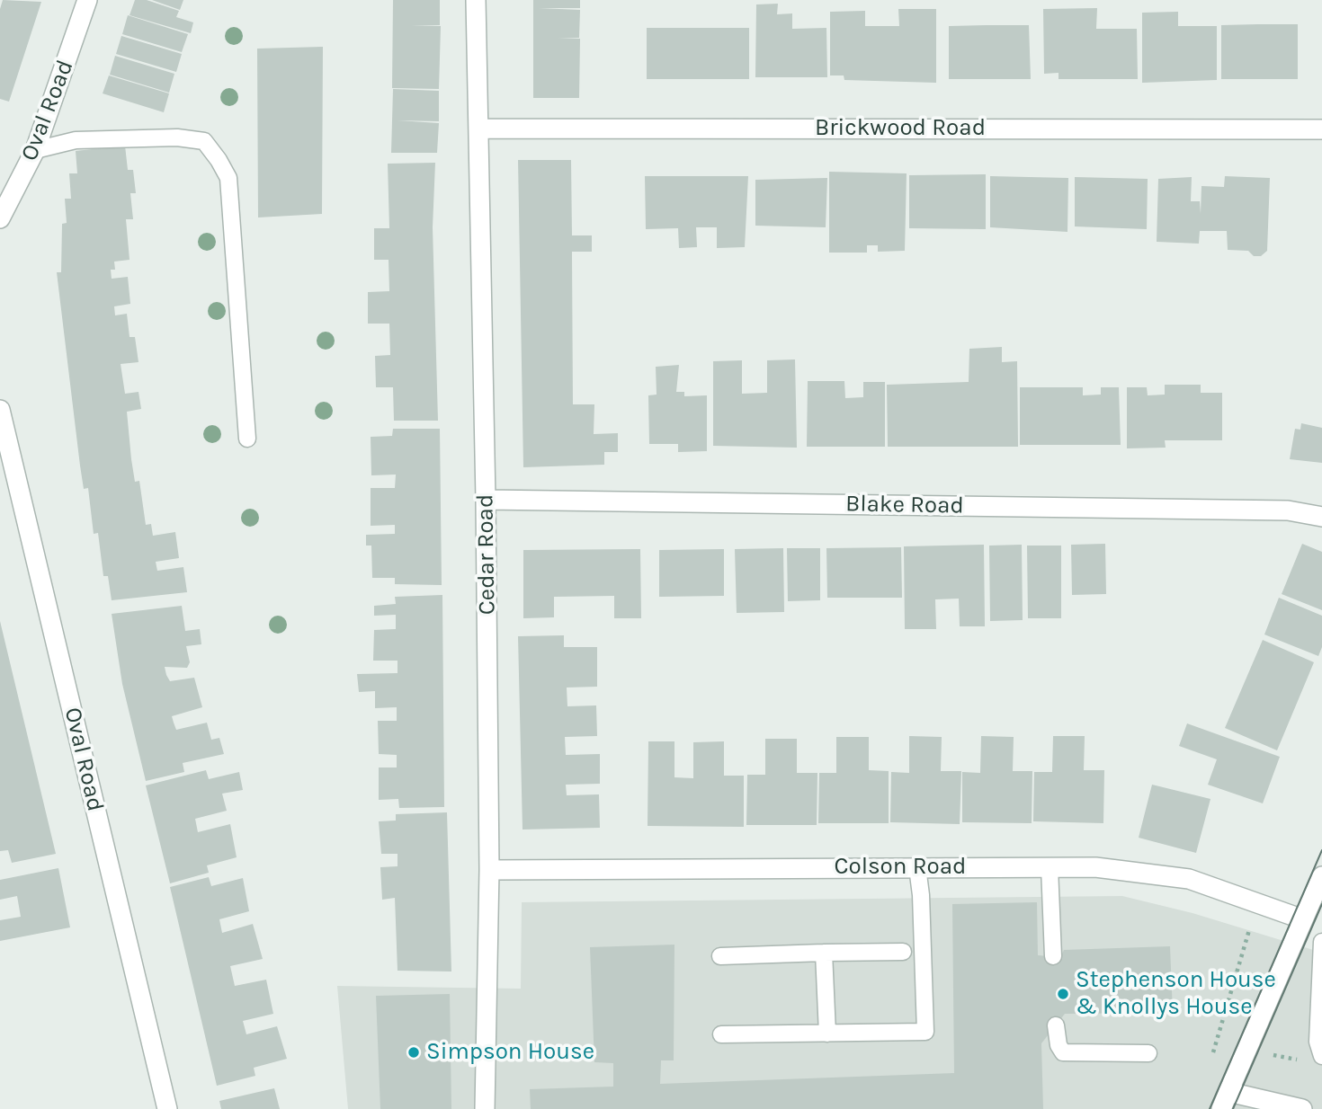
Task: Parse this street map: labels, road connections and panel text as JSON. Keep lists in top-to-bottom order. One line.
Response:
{"streets":{"street":["Oval Road","Brickwood Road","Blake Road","Cedar Road","Colson Road"]},"crossings":[["Brickwood Road","Cedar Road"],["Blake Road","Cedar Road"],["Cedar Road","Colson Road"]],"places":["Stephenson House & Knollys House","Simpson House"]}
